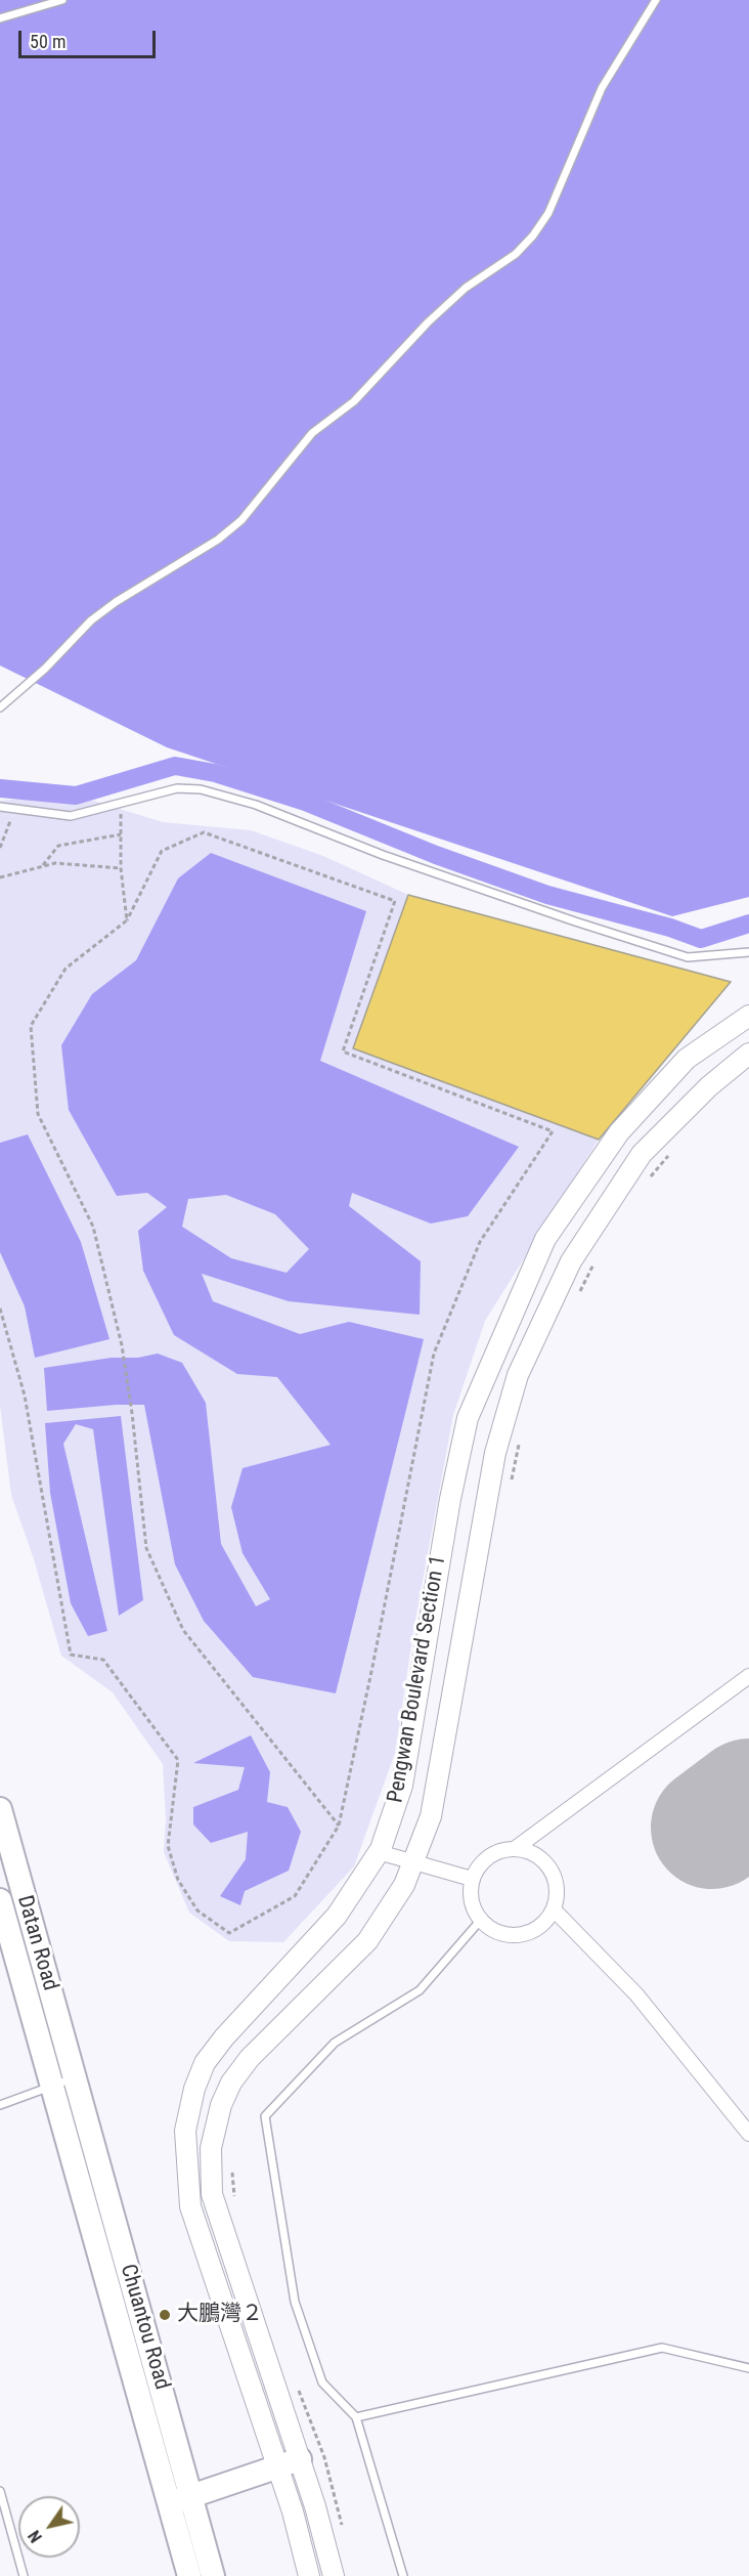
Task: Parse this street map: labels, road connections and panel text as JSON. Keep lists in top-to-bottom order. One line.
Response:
{"streets":{"main road":["Datan Road","Chuantou Road"],"street":["Pengwan Boulevard Section 1"]},"crossings":[["Datan Road","Chuantou Road"]],"places":["大鵬灣２"],"scale_bar":"50 m","north":"bottom left"}
